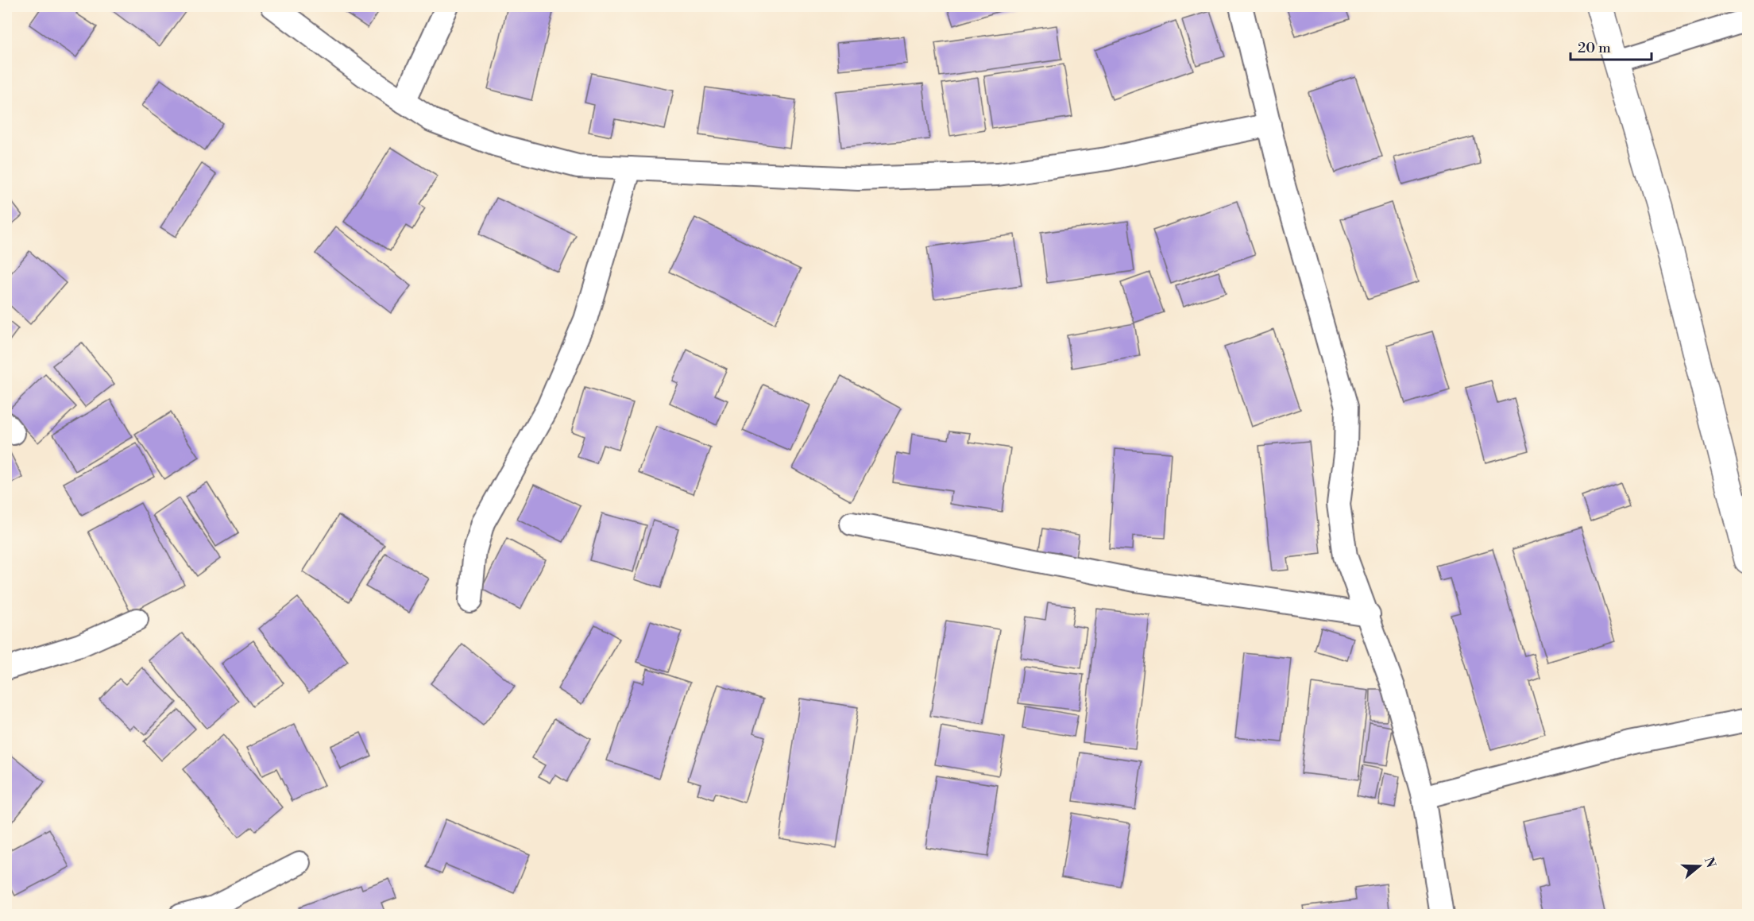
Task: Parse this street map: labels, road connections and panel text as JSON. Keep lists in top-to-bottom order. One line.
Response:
{"scale_bar":"20 m","north":"right"}
